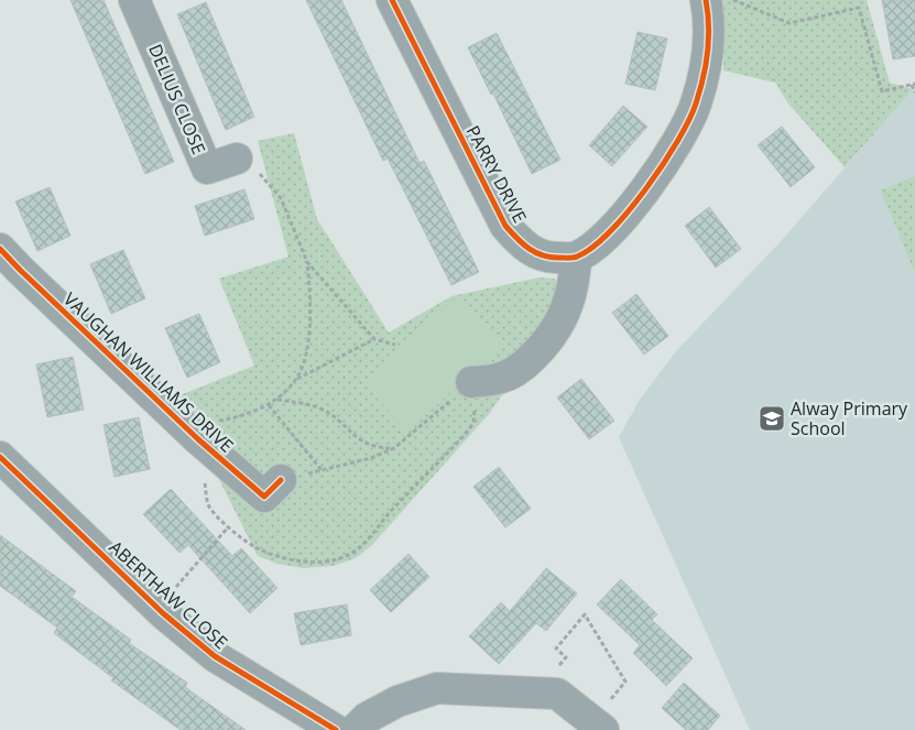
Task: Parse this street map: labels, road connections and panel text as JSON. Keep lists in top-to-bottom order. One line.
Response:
{"streets":{"street":["DELIUS CLOSE","PARRY DRIVE","VAUGHAN WILLIAMS DRIVE","ABERTHAW CLOSE"]},"places":{"school or university":["Alway Primary School"]}}
